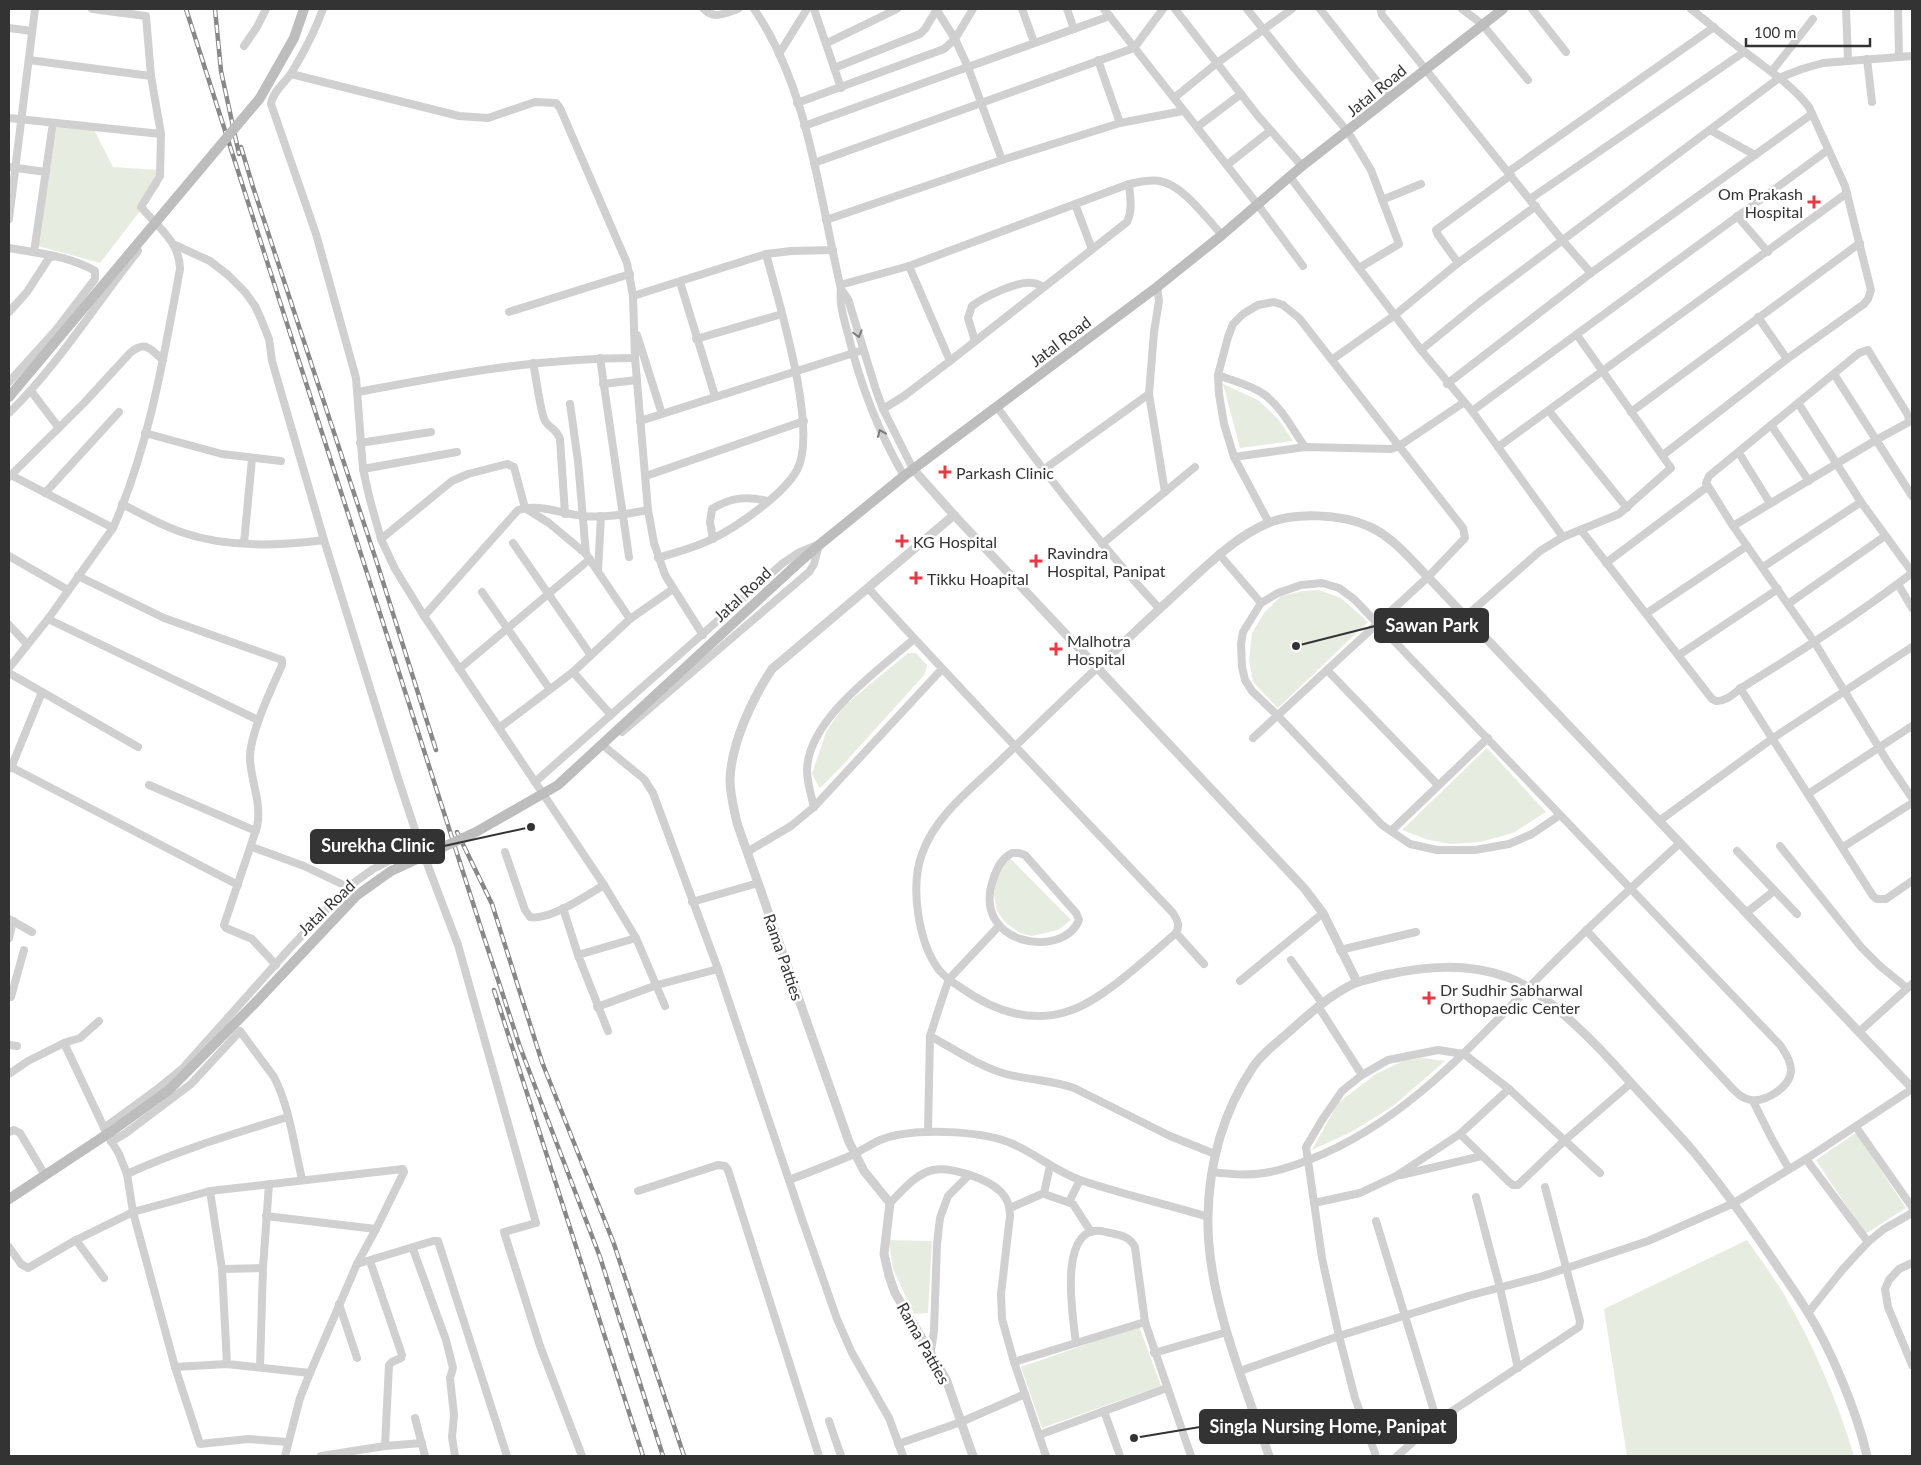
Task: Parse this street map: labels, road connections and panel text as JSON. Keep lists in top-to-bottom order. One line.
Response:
{"streets":{"main road":["Jatal Road"],"street":["Rama Patties"]},"places":{"health":["Om Prakash Hospital","Parkash Clinic","KG Hospital","Ravindra Hospital, Panipat","Tikku Hoapital","Malhotra Hospital","Dr Sudhir Sabharwal Orthopaedic Center"],"other":["Sawan Park","Surekha Clinic","Singla Nursing Home, Panipat"]},"scale_bar":"100 m"}
